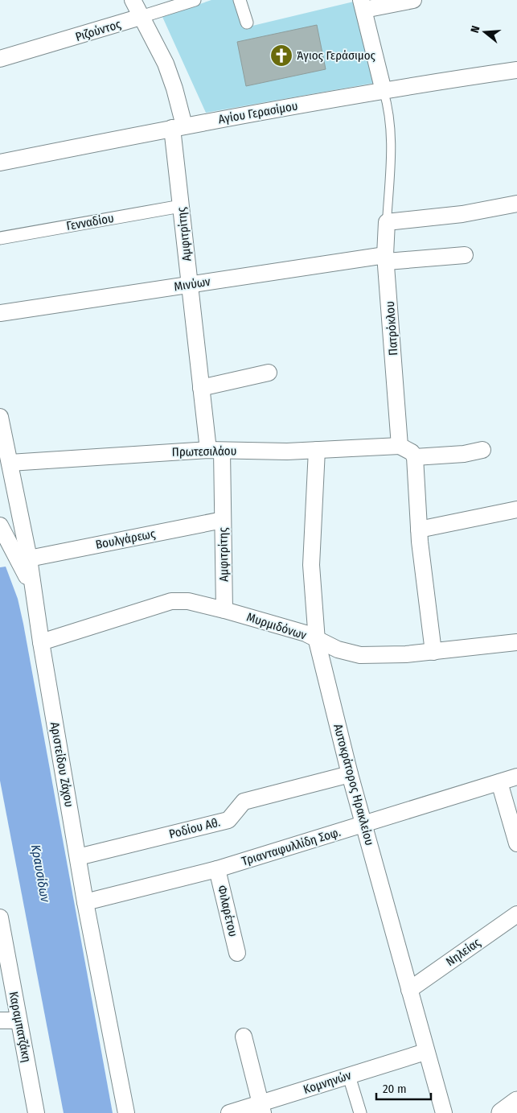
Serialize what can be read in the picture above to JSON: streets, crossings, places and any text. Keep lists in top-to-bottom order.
{
  "streets": {
    "street": [
      "Ριζούντος",
      "Αγίου Γερασίμου",
      "Γενναδίου",
      "Αμφιτρίτης",
      "Μινύων",
      "Πατρόκλου",
      "Πρωτεσιλάου",
      "Βουλγάρεως",
      "Μυρμιδόνων",
      "Αριστείδου Ζάχου",
      "Αυτοκράτορος Ηρακλείου",
      "Ροδίου Αθ.",
      "Τριανταφυλλίδη Σοφ.",
      "Φιλαρέτου",
      "Νηλείας",
      "Καραμπατζάκη",
      "Κομνηνών"
    ]
  },
  "crossings": [
    ["Ριζούντος", "Αμφιτρίτης"],
    ["Αγίου Γερασίμου", "Αμφιτρίτης"],
    ["Αγίου Γερασίμου", "Πατρόκλου"],
    ["Γενναδίου", "Αμφιτρίτης"],
    ["Αμφιτρίτης", "Μινύων"],
    ["Αμφιτρίτης", "Πρωτεσιλάου"],
    ["Αμφιτρίτης", "Βουλγάρεως"],
    ["Αμφιτρίτης", "Μυρμιδόνων"],
    ["Μινύων", "Πατρόκλου"],
    ["Πατρόκλου", "Πρωτεσιλάου"],
    ["Πρωτεσιλάου", "Αριστείδου Ζάχου"],
    ["Πρωτεσιλάου", "Αυτοκράτορος Ηρακλείου"],
    ["Βουλγάρεως", "Αριστείδου Ζάχου"],
    ["Μυρμιδόνων", "Αριστείδου Ζάχου"],
    ["Μυρμιδόνων", "Αυτοκράτορος Ηρακλείου"],
    ["Αριστείδου Ζάχου", "Ροδίου Αθ."],
    ["Αριστείδου Ζάχου", "Τριανταφυλλίδη Σοφ."],
    ["Αυτοκράτορος Ηρακλείου", "Ροδίου Αθ."],
    ["Αυτοκράτορος Ηρακλείου", "Τριανταφυλλίδη Σοφ."],
    ["Αυτοκράτορος Ηρακλείου", "Νηλείας"],
    ["Αυτοκράτορος Ηρακλείου", "Κομνηνών"],
    ["Τριανταφυλλίδη Σοφ.", "Φιλαρέτου"]
  ],
  "water": ["Κραυσίδων"],
  "places": {
    "church": ["Άγιος Γεράσιμος"]
  },
  "scale_bar": "20 m",
  "north": "left"
}
